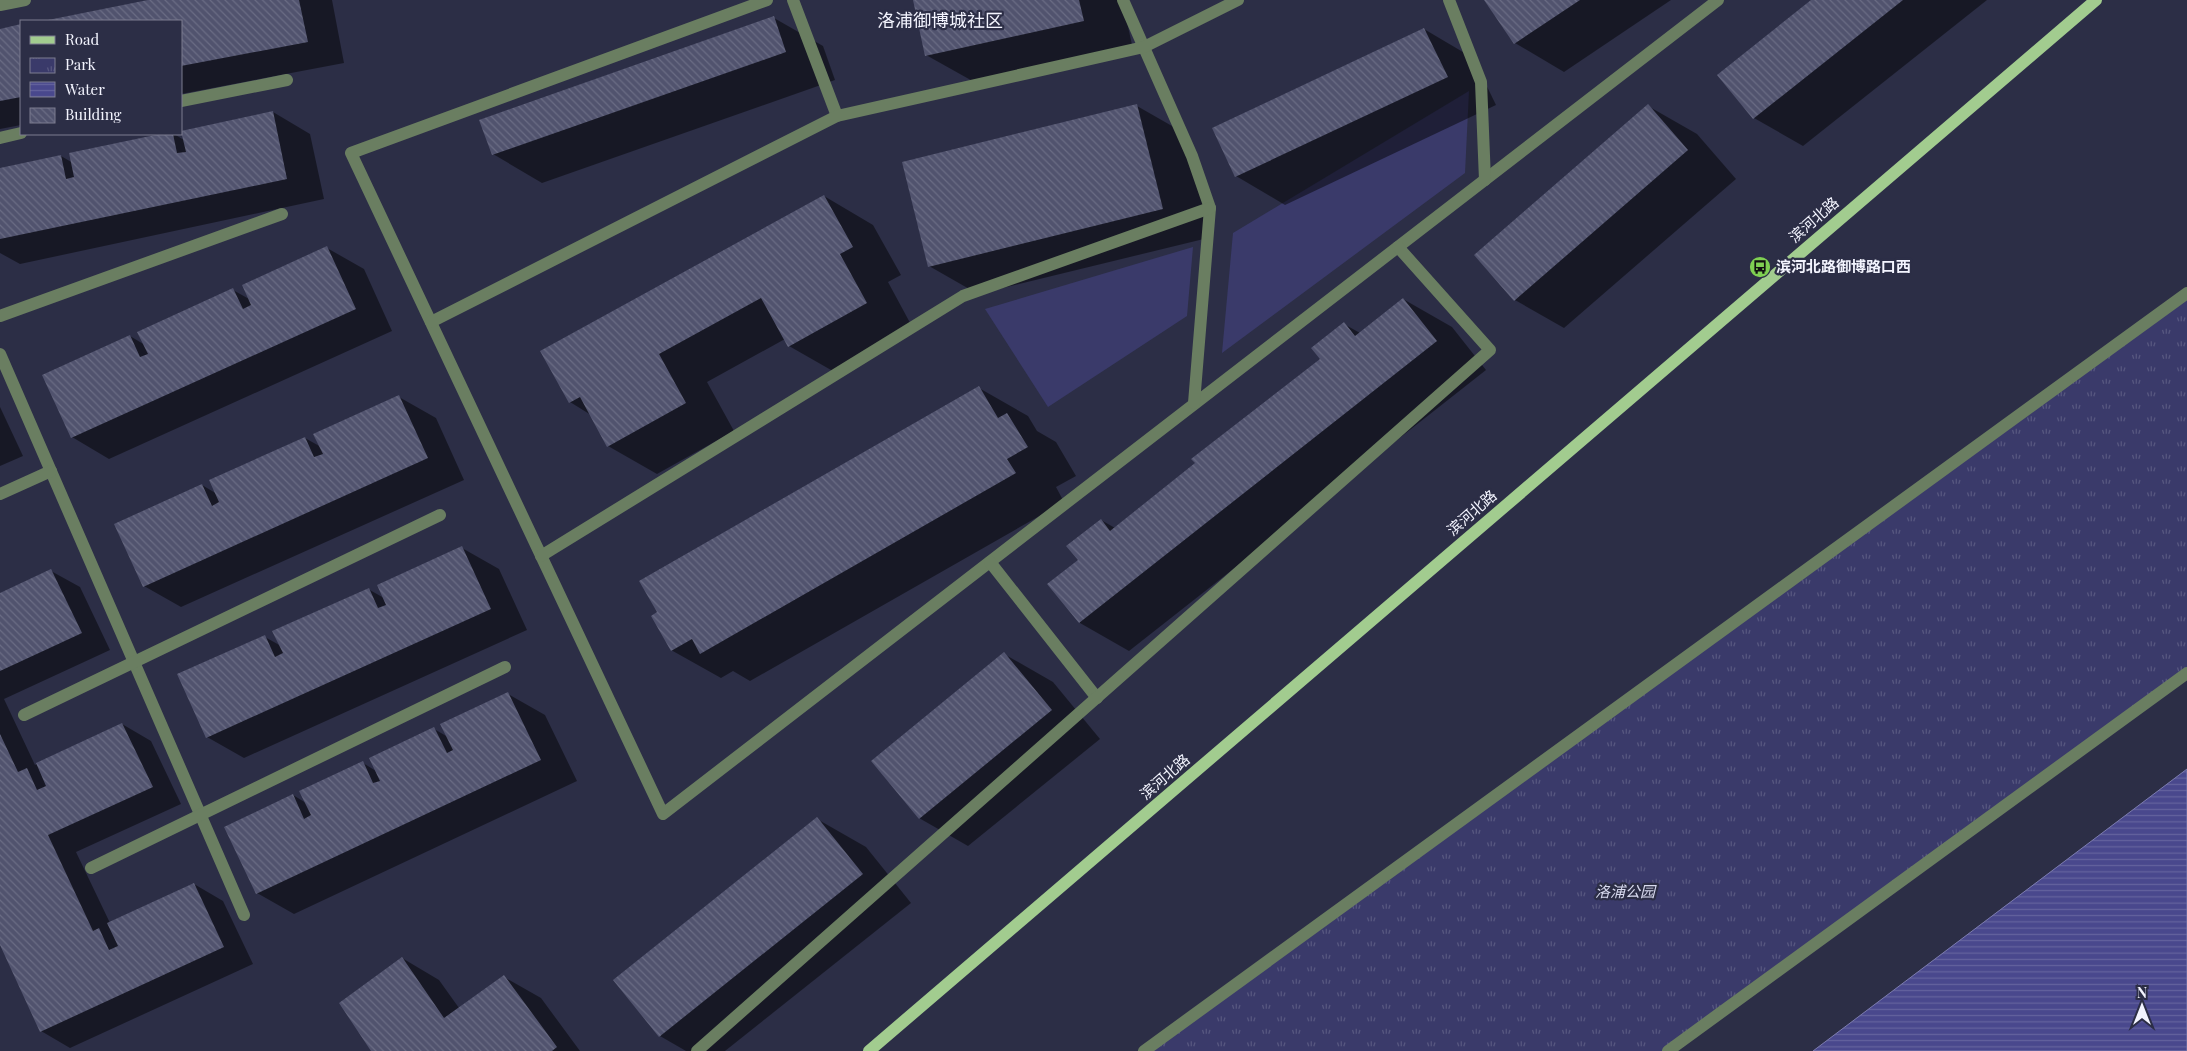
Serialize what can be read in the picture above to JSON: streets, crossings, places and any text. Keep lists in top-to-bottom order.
{
  "streets": {
    "main road": ["滨河北路"]
  },
  "districts": ["洛浦御博城社区"],
  "parks": ["洛浦公园"],
  "places": {
    "bus stop": ["滨河北路御博路口西"]
  },
  "legend": [
    "Road",
    "Park",
    "Water",
    "Building"
  ],
  "north": "top"
}
